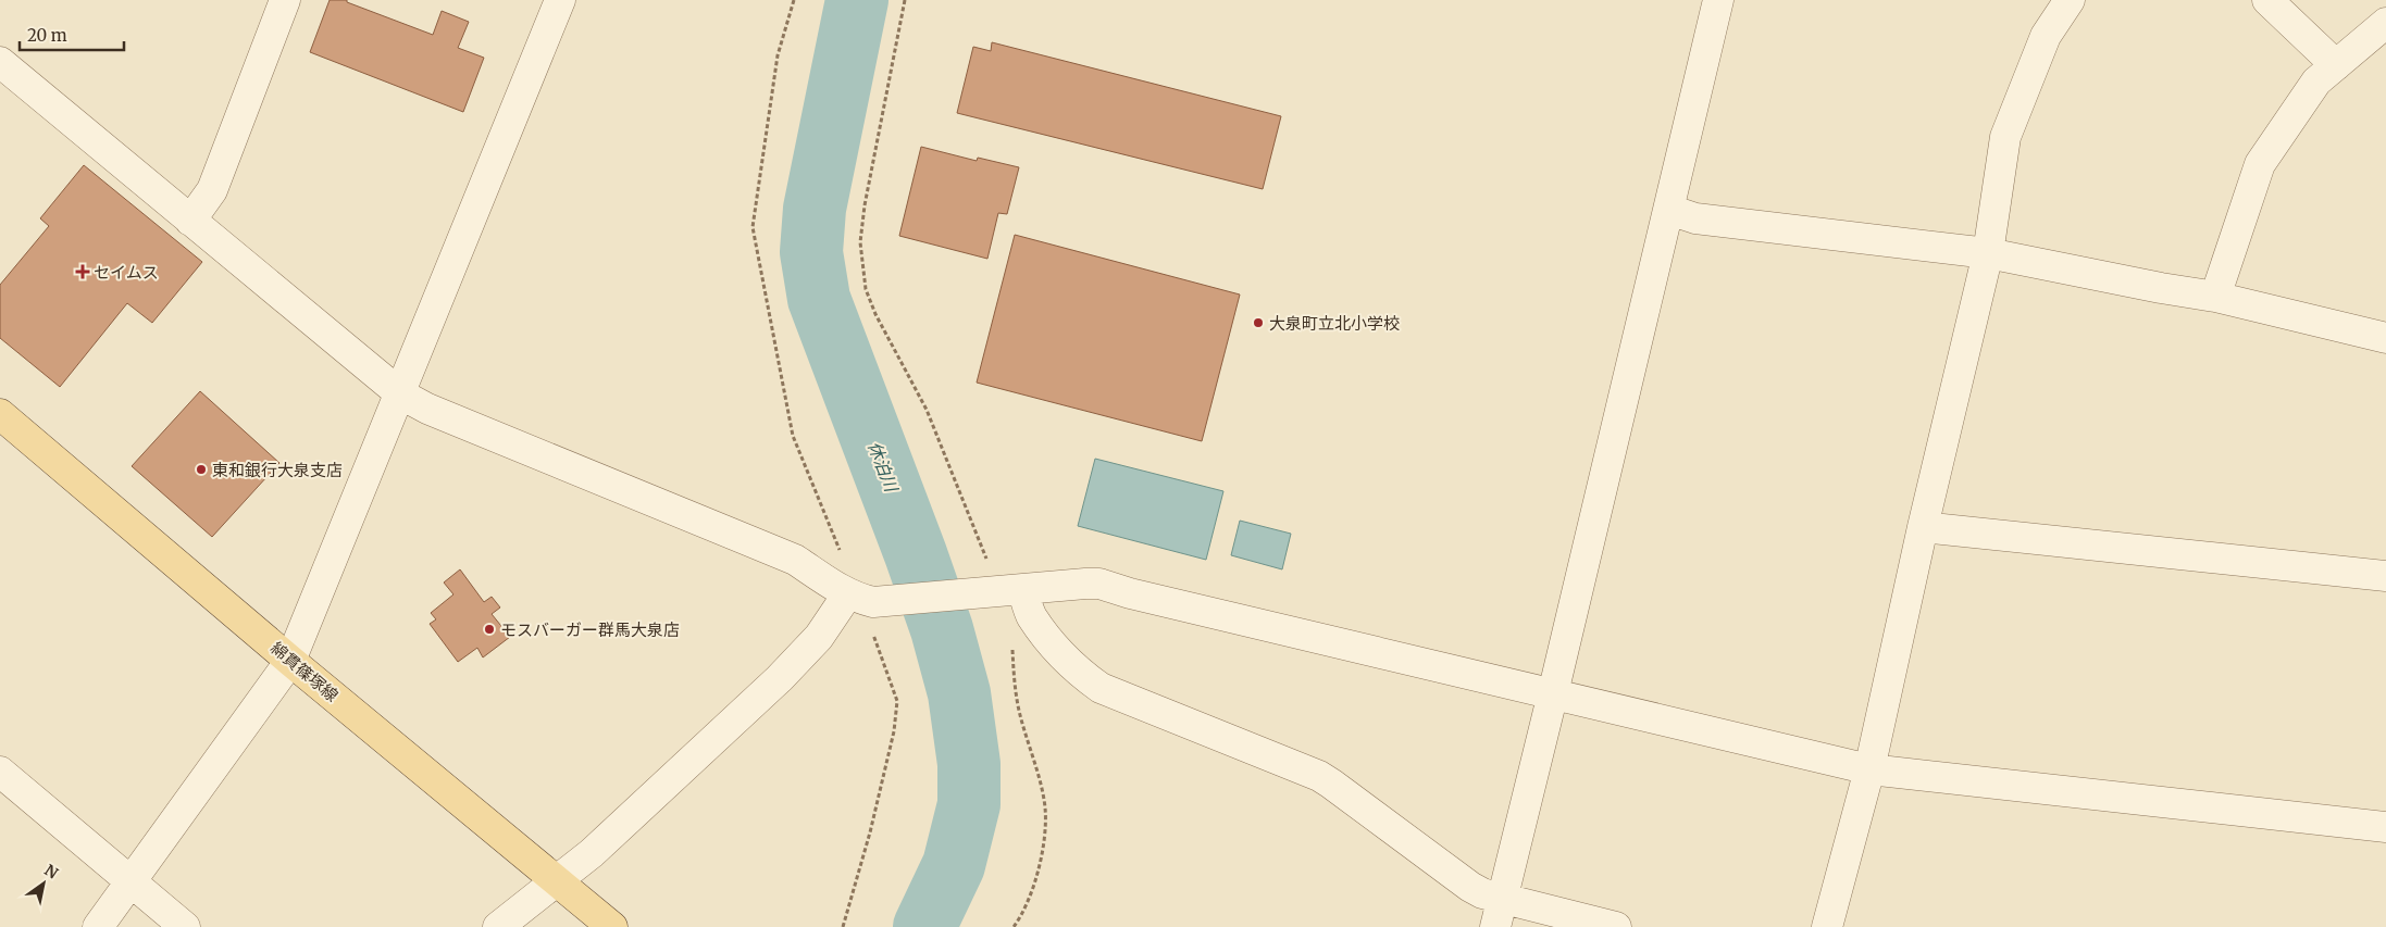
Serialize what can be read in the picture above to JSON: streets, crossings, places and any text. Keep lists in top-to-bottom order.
{
  "streets": {
    "main road": ["綿貫篠塚線"]
  },
  "water": ["休泊川"],
  "places": {
    "health": ["セイムス"],
    "other": ["大泉町立北小学校", "東和銀行大泉支店", "モスバーガー群馬大泉店"]
  },
  "scale_bar": "20 m",
  "north": "top right"
}
